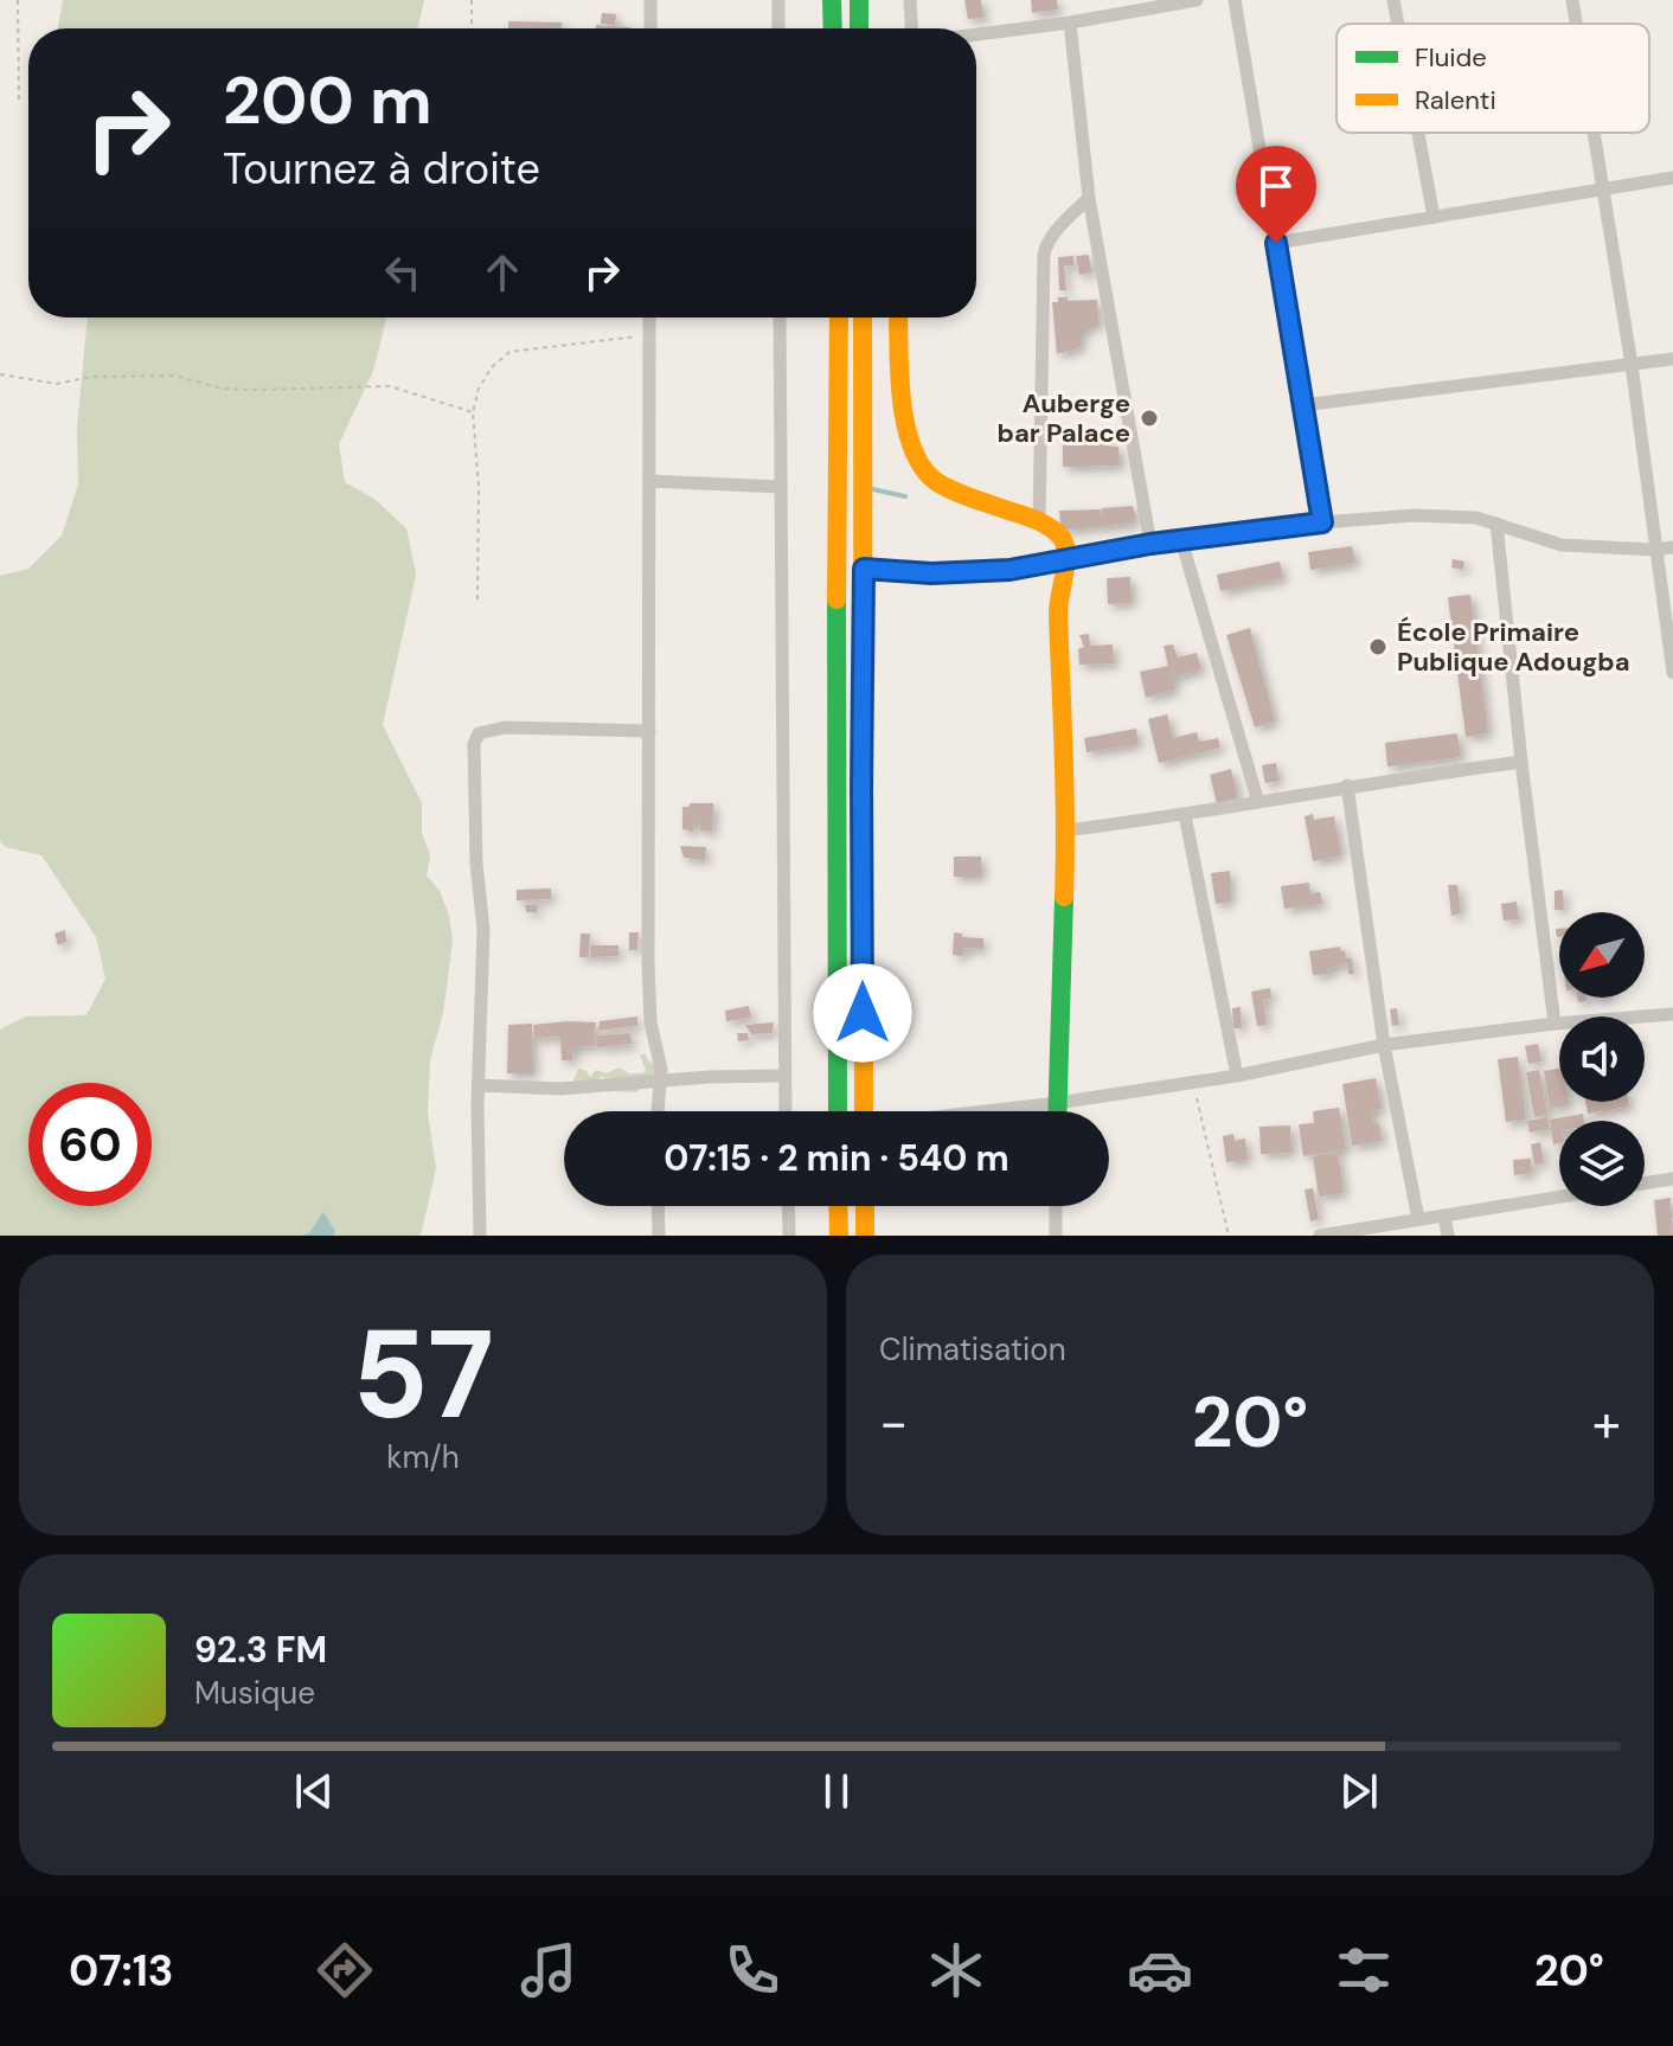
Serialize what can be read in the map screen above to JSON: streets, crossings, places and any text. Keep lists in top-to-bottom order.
{
  "places": ["Auberge bar Palace", "École Primaire Publique Adougba"],
  "legend": ["Fluide", "Ralenti"],
  "north": "bottom left",
  "page": {
    "turn": ["200 m", "Tournez à droite"],
    "limit": "60",
    "trip": "07:15 · 2 min · 540 m",
    "tile": [
      ["57", "km/h"],
      "Climatisation"
    ],
    "heat": ["−", "20°", "+"],
    "song": ["92.3 FM", "Musique"],
    "tabs": ["07:13", "20°"]
  }
}
